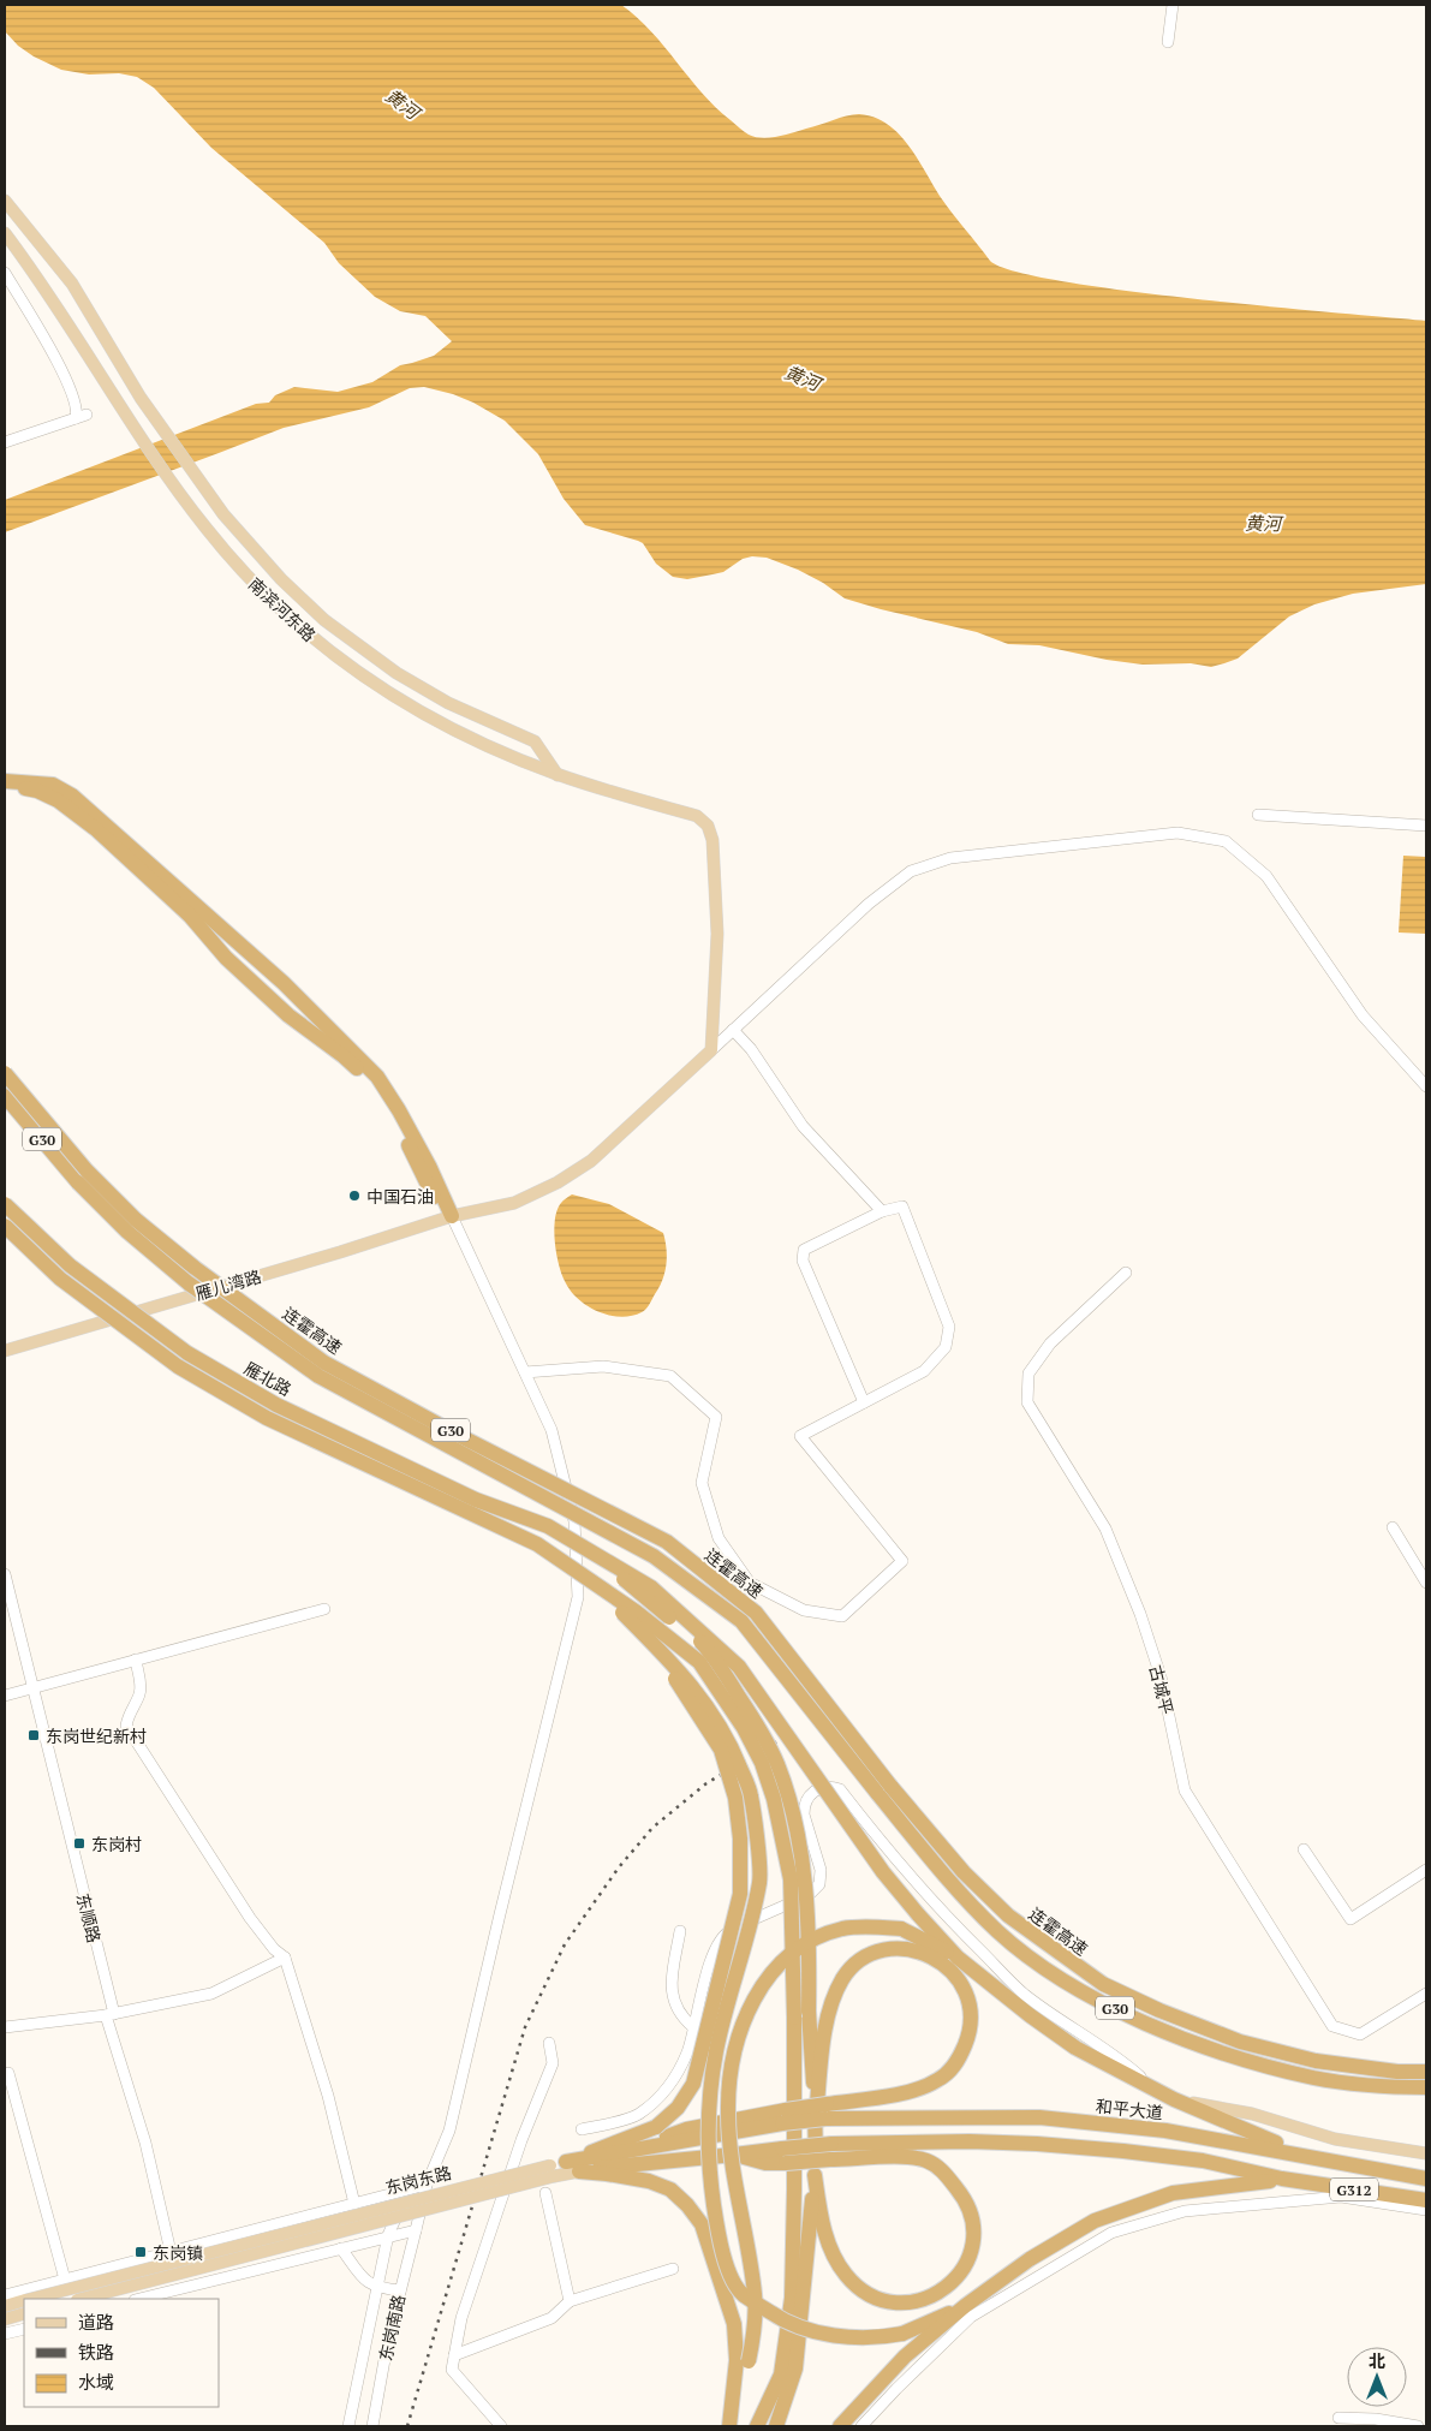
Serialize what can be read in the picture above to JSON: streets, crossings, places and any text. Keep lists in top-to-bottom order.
{
  "streets": {
    "highway": [
      "G30",
      "连霍高速",
      "雁北路",
      "和平大道",
      "东岗东路",
      "G312"
    ],
    "main road": ["南滨河东路", "雁儿湾路"],
    "street": ["古城平", "东顺路", "东岗南路"]
  },
  "crossings": [
    ["南滨河东路", "雁儿湾路"],
    ["雁儿湾路", "东岗南路"],
    ["和平大道", "东岗东路"]
  ],
  "water": ["黄河"],
  "places": {
    "other": ["中国石油"],
    "transit": ["东岗世纪新村", "东岗村", "东岗镇"]
  },
  "legend": ["道路", "铁路", "水域"],
  "north": "top"
}
